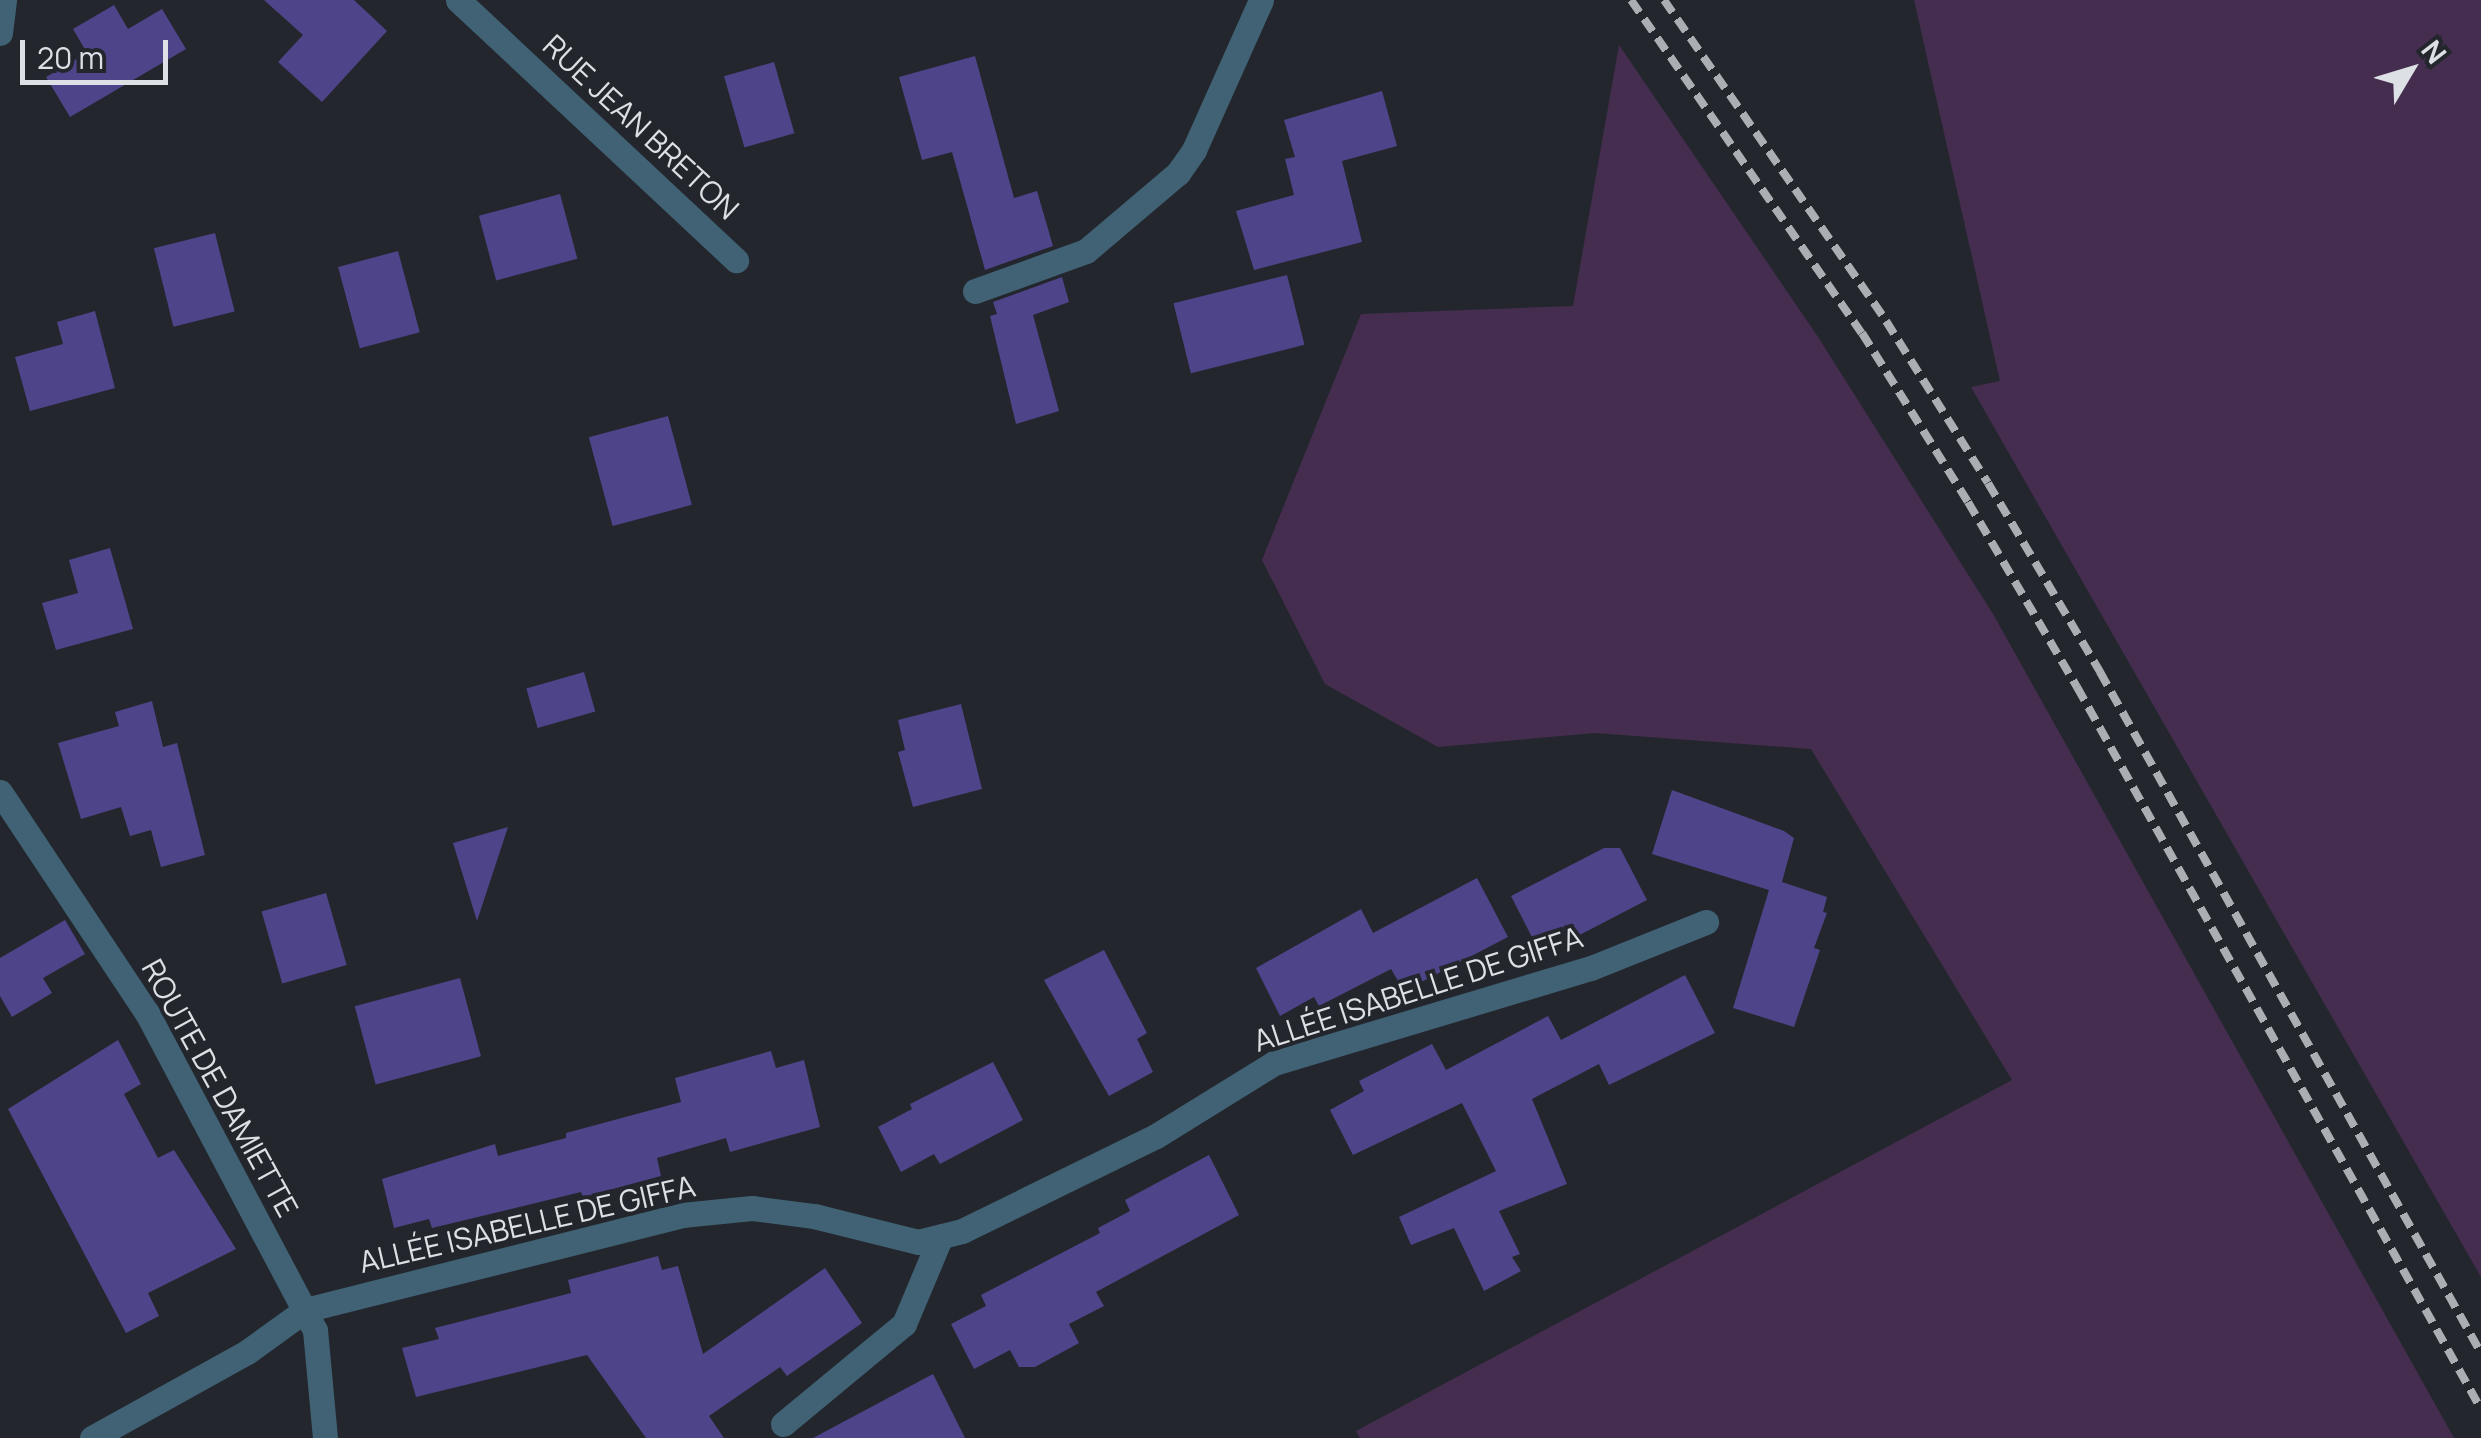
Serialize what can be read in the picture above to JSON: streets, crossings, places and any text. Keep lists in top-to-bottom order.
{
  "streets": {
    "street": ["RUE JEAN BRETON", "ALLÉE ISABELLE DE GIFFA", "ROUTE DE DAMIETTE"]
  },
  "crossings": [
    ["ALLÉE ISABELLE DE GIFFA", "ROUTE DE DAMIETTE"]
  ],
  "scale_bar": "20 m",
  "north": "top right"
}
